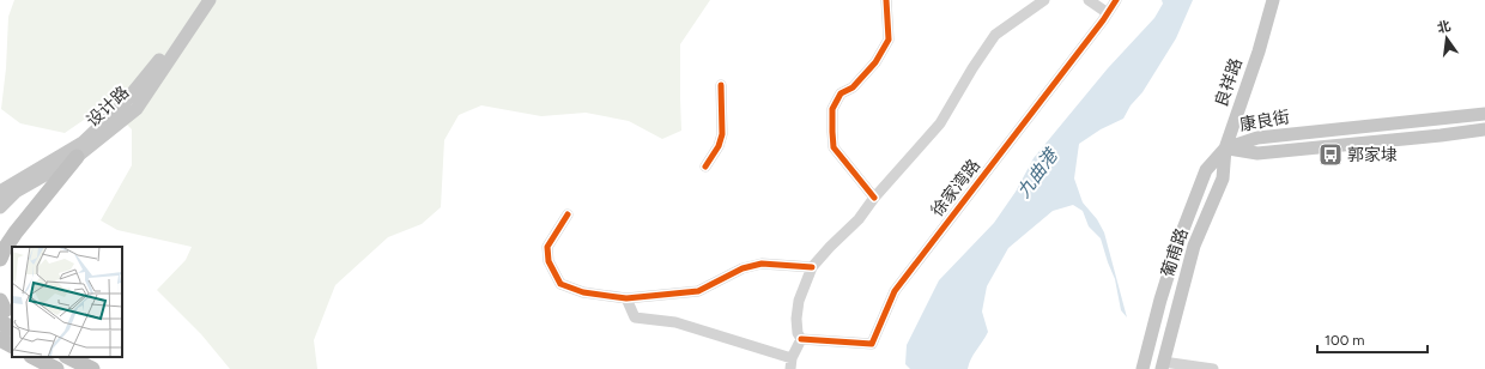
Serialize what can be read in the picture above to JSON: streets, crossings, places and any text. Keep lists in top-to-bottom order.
{
  "streets": {
    "main road": [
      "良祥路",
      "设计路",
      "康良街",
      "葡甫路"
    ],
    "street": ["徐家湾路"]
  },
  "crossings": [
    ["良祥路", "康良街"],
    ["良祥路", "葡甫路"],
    ["康良街", "葡甫路"]
  ],
  "water": ["九曲港"],
  "places": {
    "bus stop": ["郭家埭"]
  },
  "scale_bar": "100 m",
  "north": "top"
}
